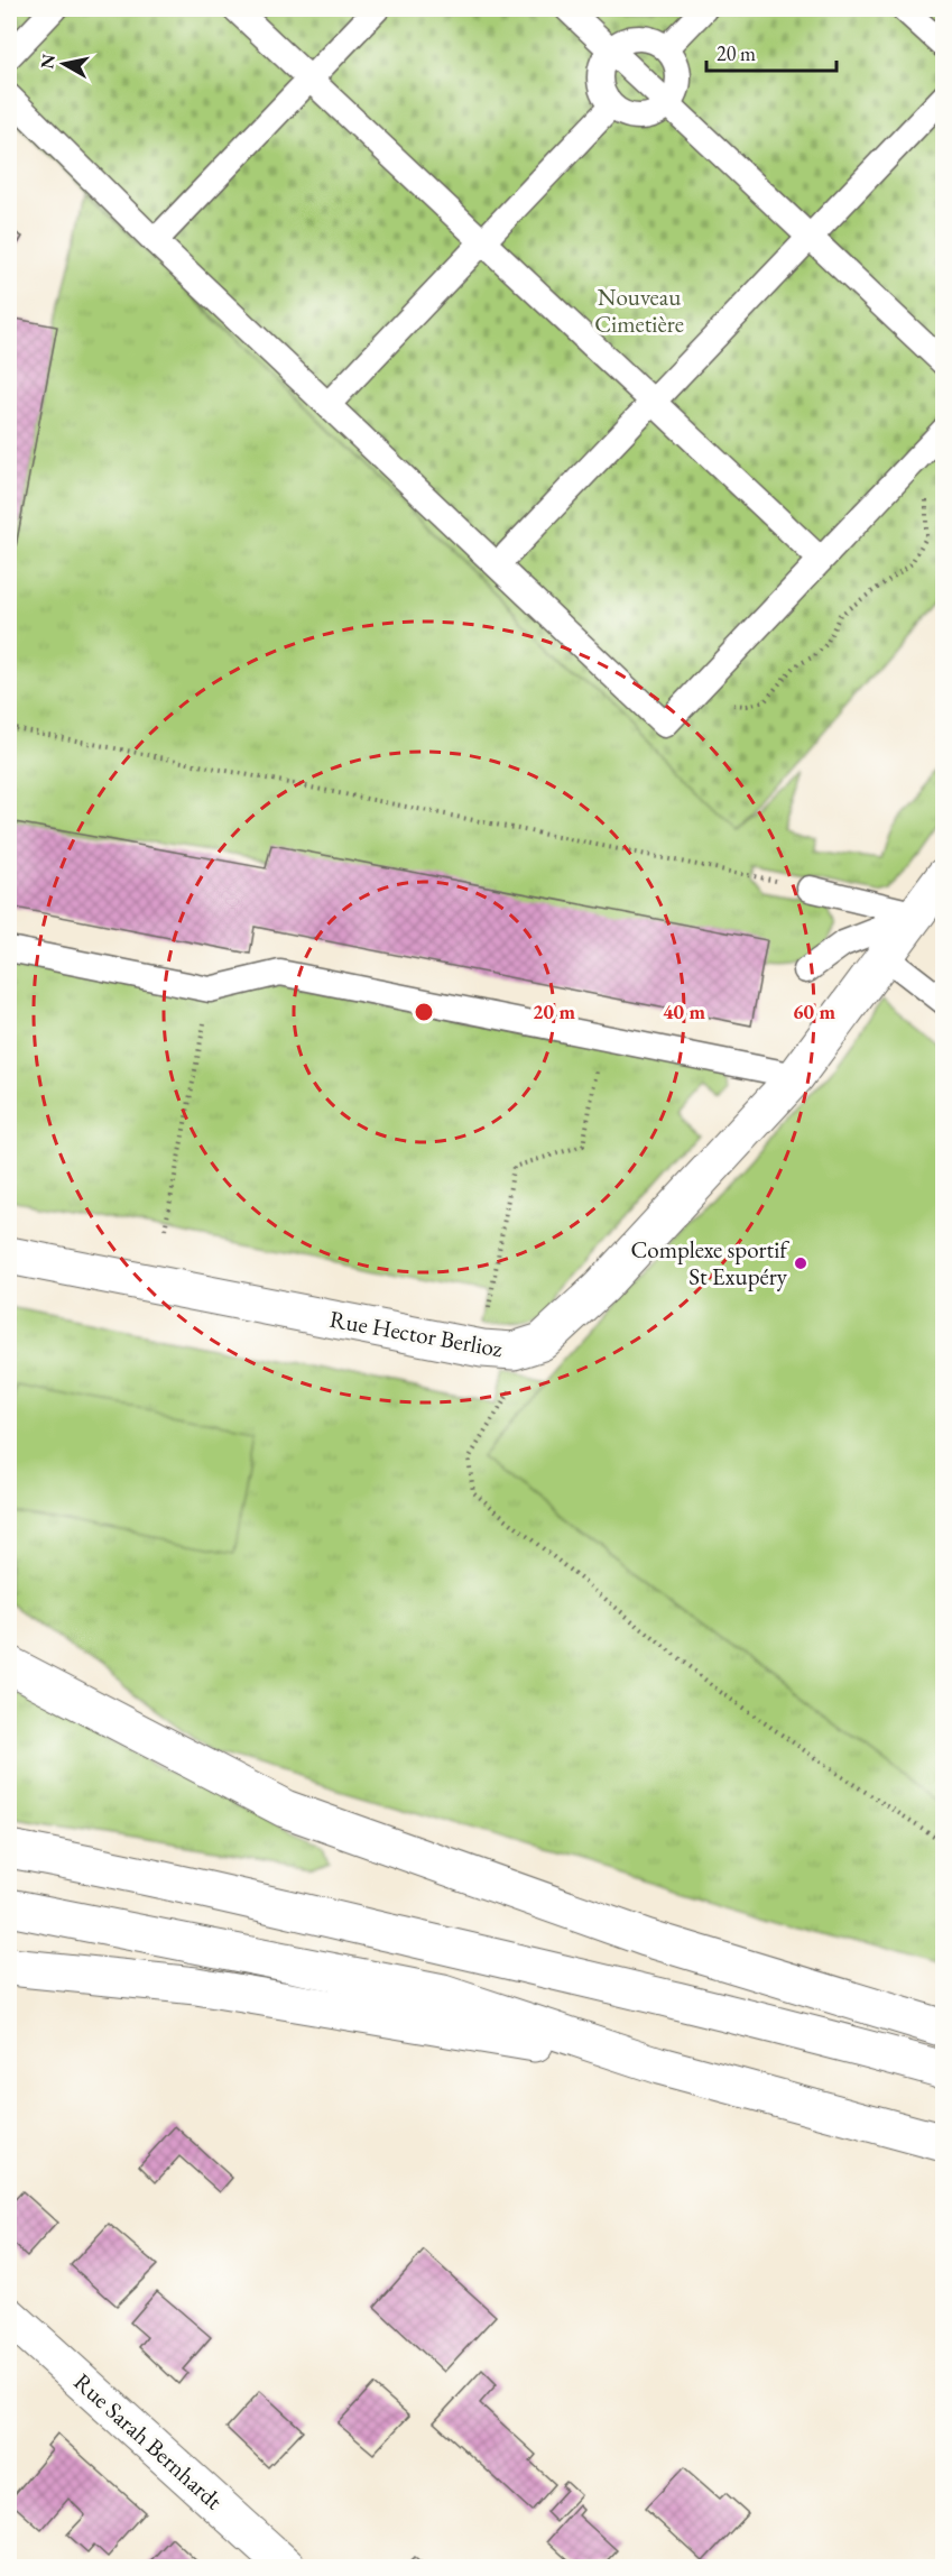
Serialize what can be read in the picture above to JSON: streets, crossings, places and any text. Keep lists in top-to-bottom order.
{
  "streets": {
    "main road": ["Rue Hector Berlioz", "Rue Sarah Bernhardt"]
  },
  "parks": ["Nouveau Cimetière"],
  "places": ["Complexe sportif St Exupéry"],
  "scale_bar": "20 m",
  "north": "left",
  "rings": ["20 m", "40 m", "60 m"]
}
